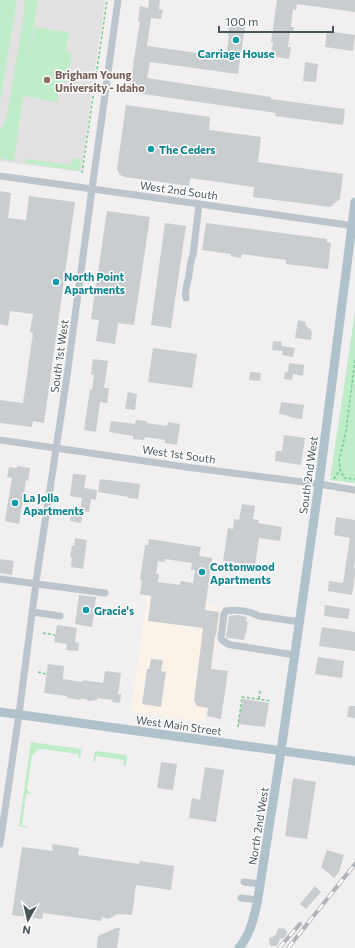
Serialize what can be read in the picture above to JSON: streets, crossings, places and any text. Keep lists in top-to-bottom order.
{
  "streets": {
    "main road": ["South 2nd West", "West Main Street", "North 2nd West"],
    "street": ["West 2nd South", "South 1st West", "West 1st South"]
  },
  "crossings": [
    ["West 2nd South", "South 1st West"],
    ["West 2nd South", "South 2nd West"],
    ["South 1st West", "West 1st South"],
    ["South 1st West", "West Main Street"],
    ["West 1st South", "South 2nd West"],
    ["South 2nd West", "West Main Street"],
    ["South 2nd West", "North 2nd West"],
    ["West Main Street", "North 2nd West"]
  ],
  "places": [
    "Carriage House",
    "Brigham Young University - Idaho",
    "The Ceders",
    "North Point Apartments",
    "La Jolla Apartments",
    "Cottonwood Apartments",
    "Gracie's"
  ],
  "scale_bar": "100 m",
  "north": "bottom"
}
